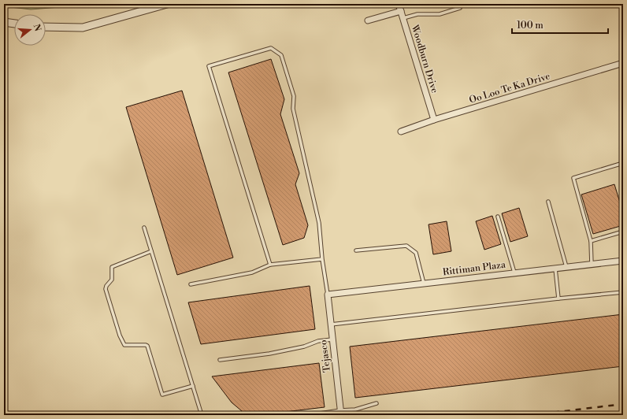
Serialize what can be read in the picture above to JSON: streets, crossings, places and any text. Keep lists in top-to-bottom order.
{
  "streets": {
    "street": [
      "Woodburn Drive",
      "Oo Loo Te Ka Drive",
      "Rittiman Plaza",
      "Tejasco"
    ]
  },
  "crossings": [
    ["Woodburn Drive", "Oo Loo Te Ka Drive"],
    ["Rittiman Plaza", "Tejasco"]
  ],
  "scale_bar": "100 m",
  "north": "right"
}
